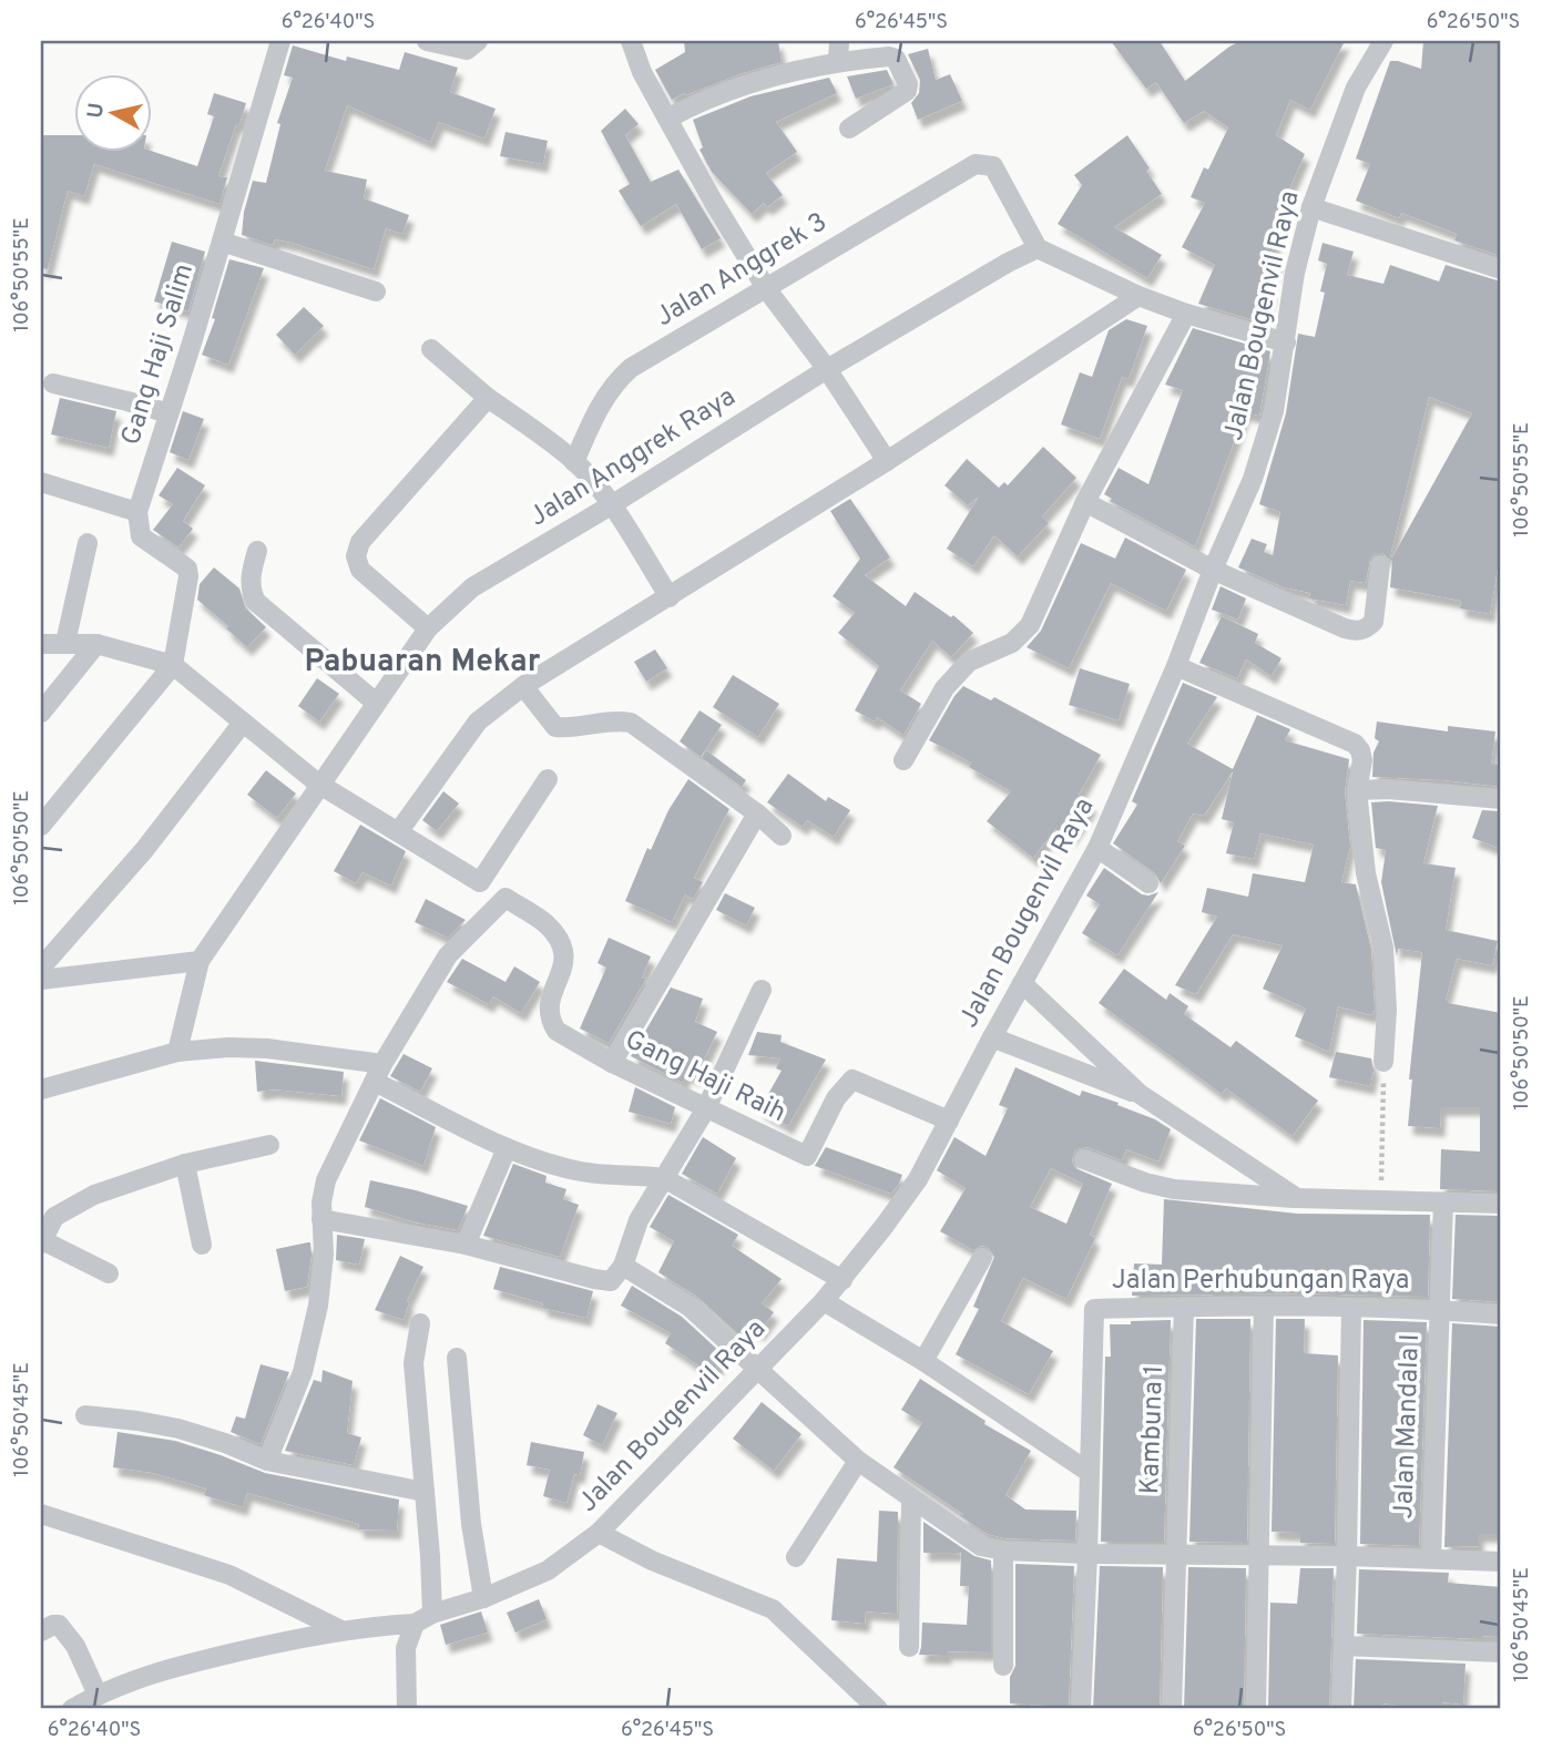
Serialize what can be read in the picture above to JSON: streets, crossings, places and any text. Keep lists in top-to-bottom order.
{
  "streets": {
    "street": [
      "Jalan Anggrek 3",
      "Jalan Bougenvil Raya",
      "Gang Haji Salim",
      "Jalan Anggrek Raya",
      "Gang Haji Raih",
      "Jalan Perhubungan Raya",
      "Jalan Mandala I",
      "Kambuna 1"
    ]
  },
  "crossings": [
    ["Jalan Anggrek 3", "Jalan Anggrek Raya"],
    ["Jalan Bougenvil Raya", "Gang Haji Raih"],
    ["Jalan Perhubungan Raya", "Jalan Mandala I"],
    ["Jalan Perhubungan Raya", "Kambuna 1"]
  ],
  "districts": ["Pabuaran Mekar"],
  "north": "left",
  "coordinates": [
    "6°26'40\"S",
    "6°26'45\"S",
    "6°26'50\"S",
    "106°50'55\"E",
    "106°50'50\"E",
    "106°50'45\"E"
  ]
}
